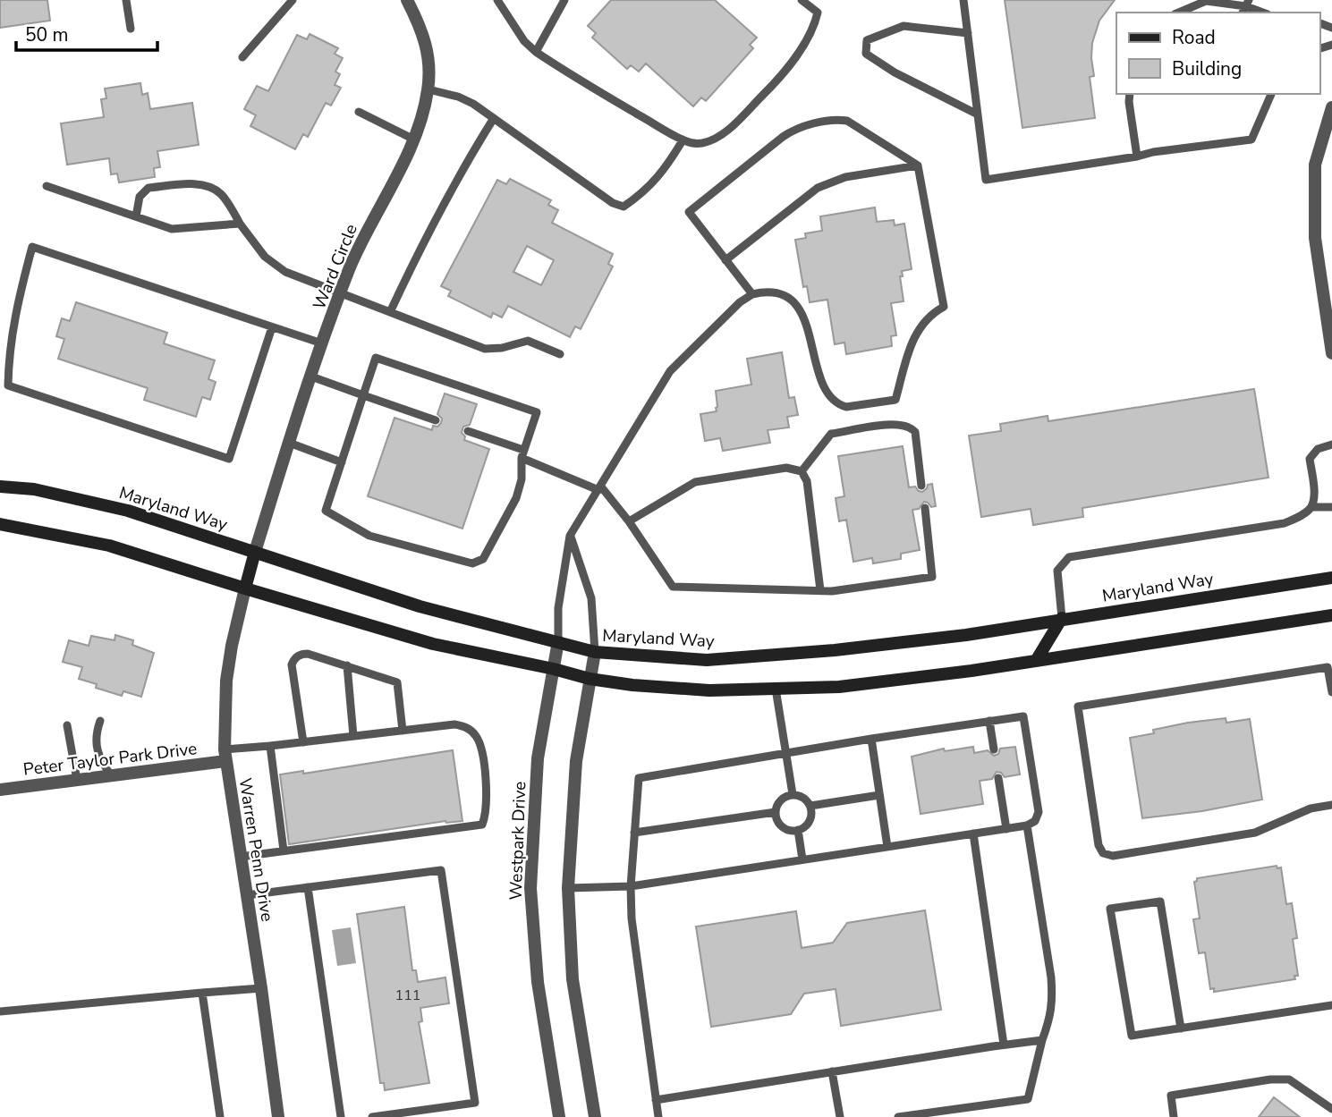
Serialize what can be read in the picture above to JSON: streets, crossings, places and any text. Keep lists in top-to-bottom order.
{
  "streets": {
    "main road": ["Maryland Way"],
    "street": [
      "Ward Circle",
      "Peter Taylor Park Drive",
      "Westpark Drive",
      "Warren Penn Drive"
    ]
  },
  "crossings": [
    ["Ward Circle", "Maryland Way"],
    ["Maryland Way", "Westpark Drive"],
    ["Peter Taylor Park Drive", "Warren Penn Drive"]
  ],
  "house_numbers": ["111"],
  "legend": ["Road", "Building"],
  "scale_bar": "50 m"
}
